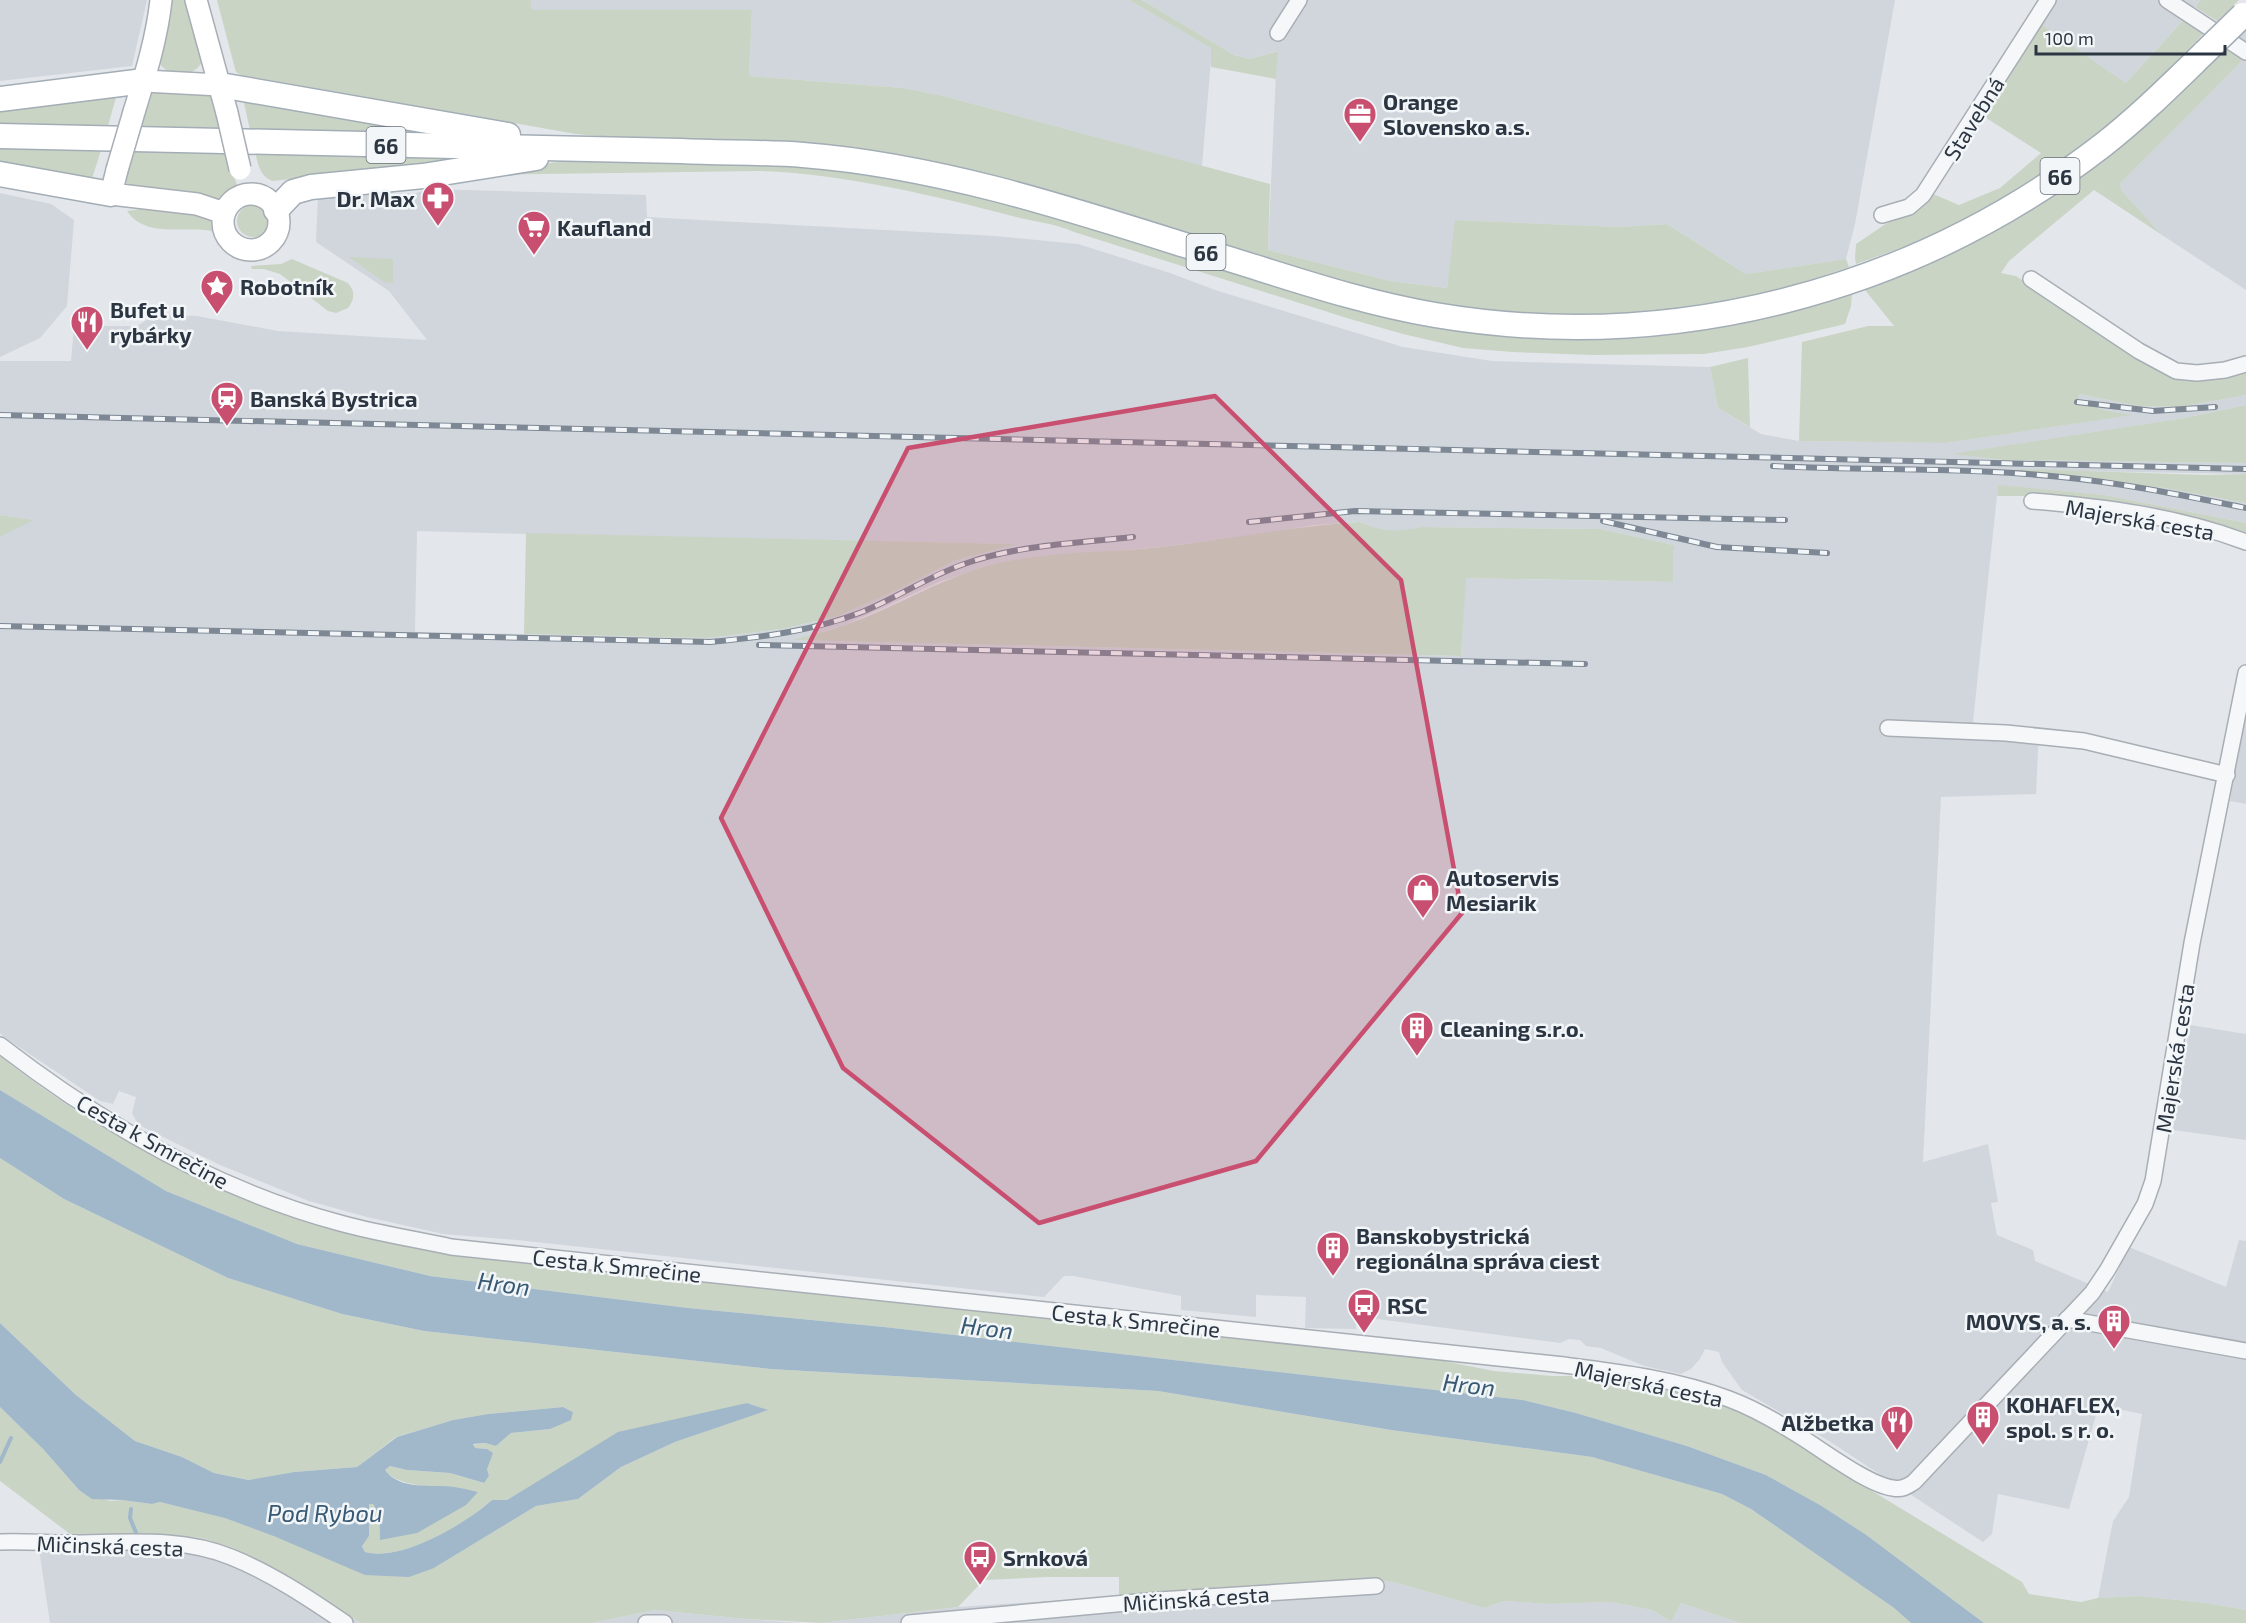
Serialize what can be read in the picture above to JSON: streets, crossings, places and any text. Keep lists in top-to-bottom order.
{
  "streets": {
    "main road": ["66"],
    "street": [
      "Stavebná",
      "Majerská cesta",
      "Cesta k Smrečine",
      "Mičinská cesta"
    ]
  },
  "crossings": [
    ["Majerská cesta", "Cesta k Smrečine"]
  ],
  "water": ["Hron", "Pod Rybou"],
  "places": {
    "office": ["Orange Slovensko a.s."],
    "pharmacy": ["Dr. Max"],
    "supermarket": ["Kaufland"],
    "place": ["Robotník"],
    "restaurant": ["Bufet u rybárky", "Alžbetka"],
    "station": ["Banská Bystrica"],
    "shop": ["Autoservis Mesiarik"],
    "building": [
      "Cleaning s.r.o.",
      "Banskobystrická regionálna správa ciest",
      "MOVYS, a. s.",
      "KOHAFLEX, spol. s r. o."
    ],
    "bus stop": ["RSC", "Srnková"]
  },
  "scale_bar": "100 m"
}
